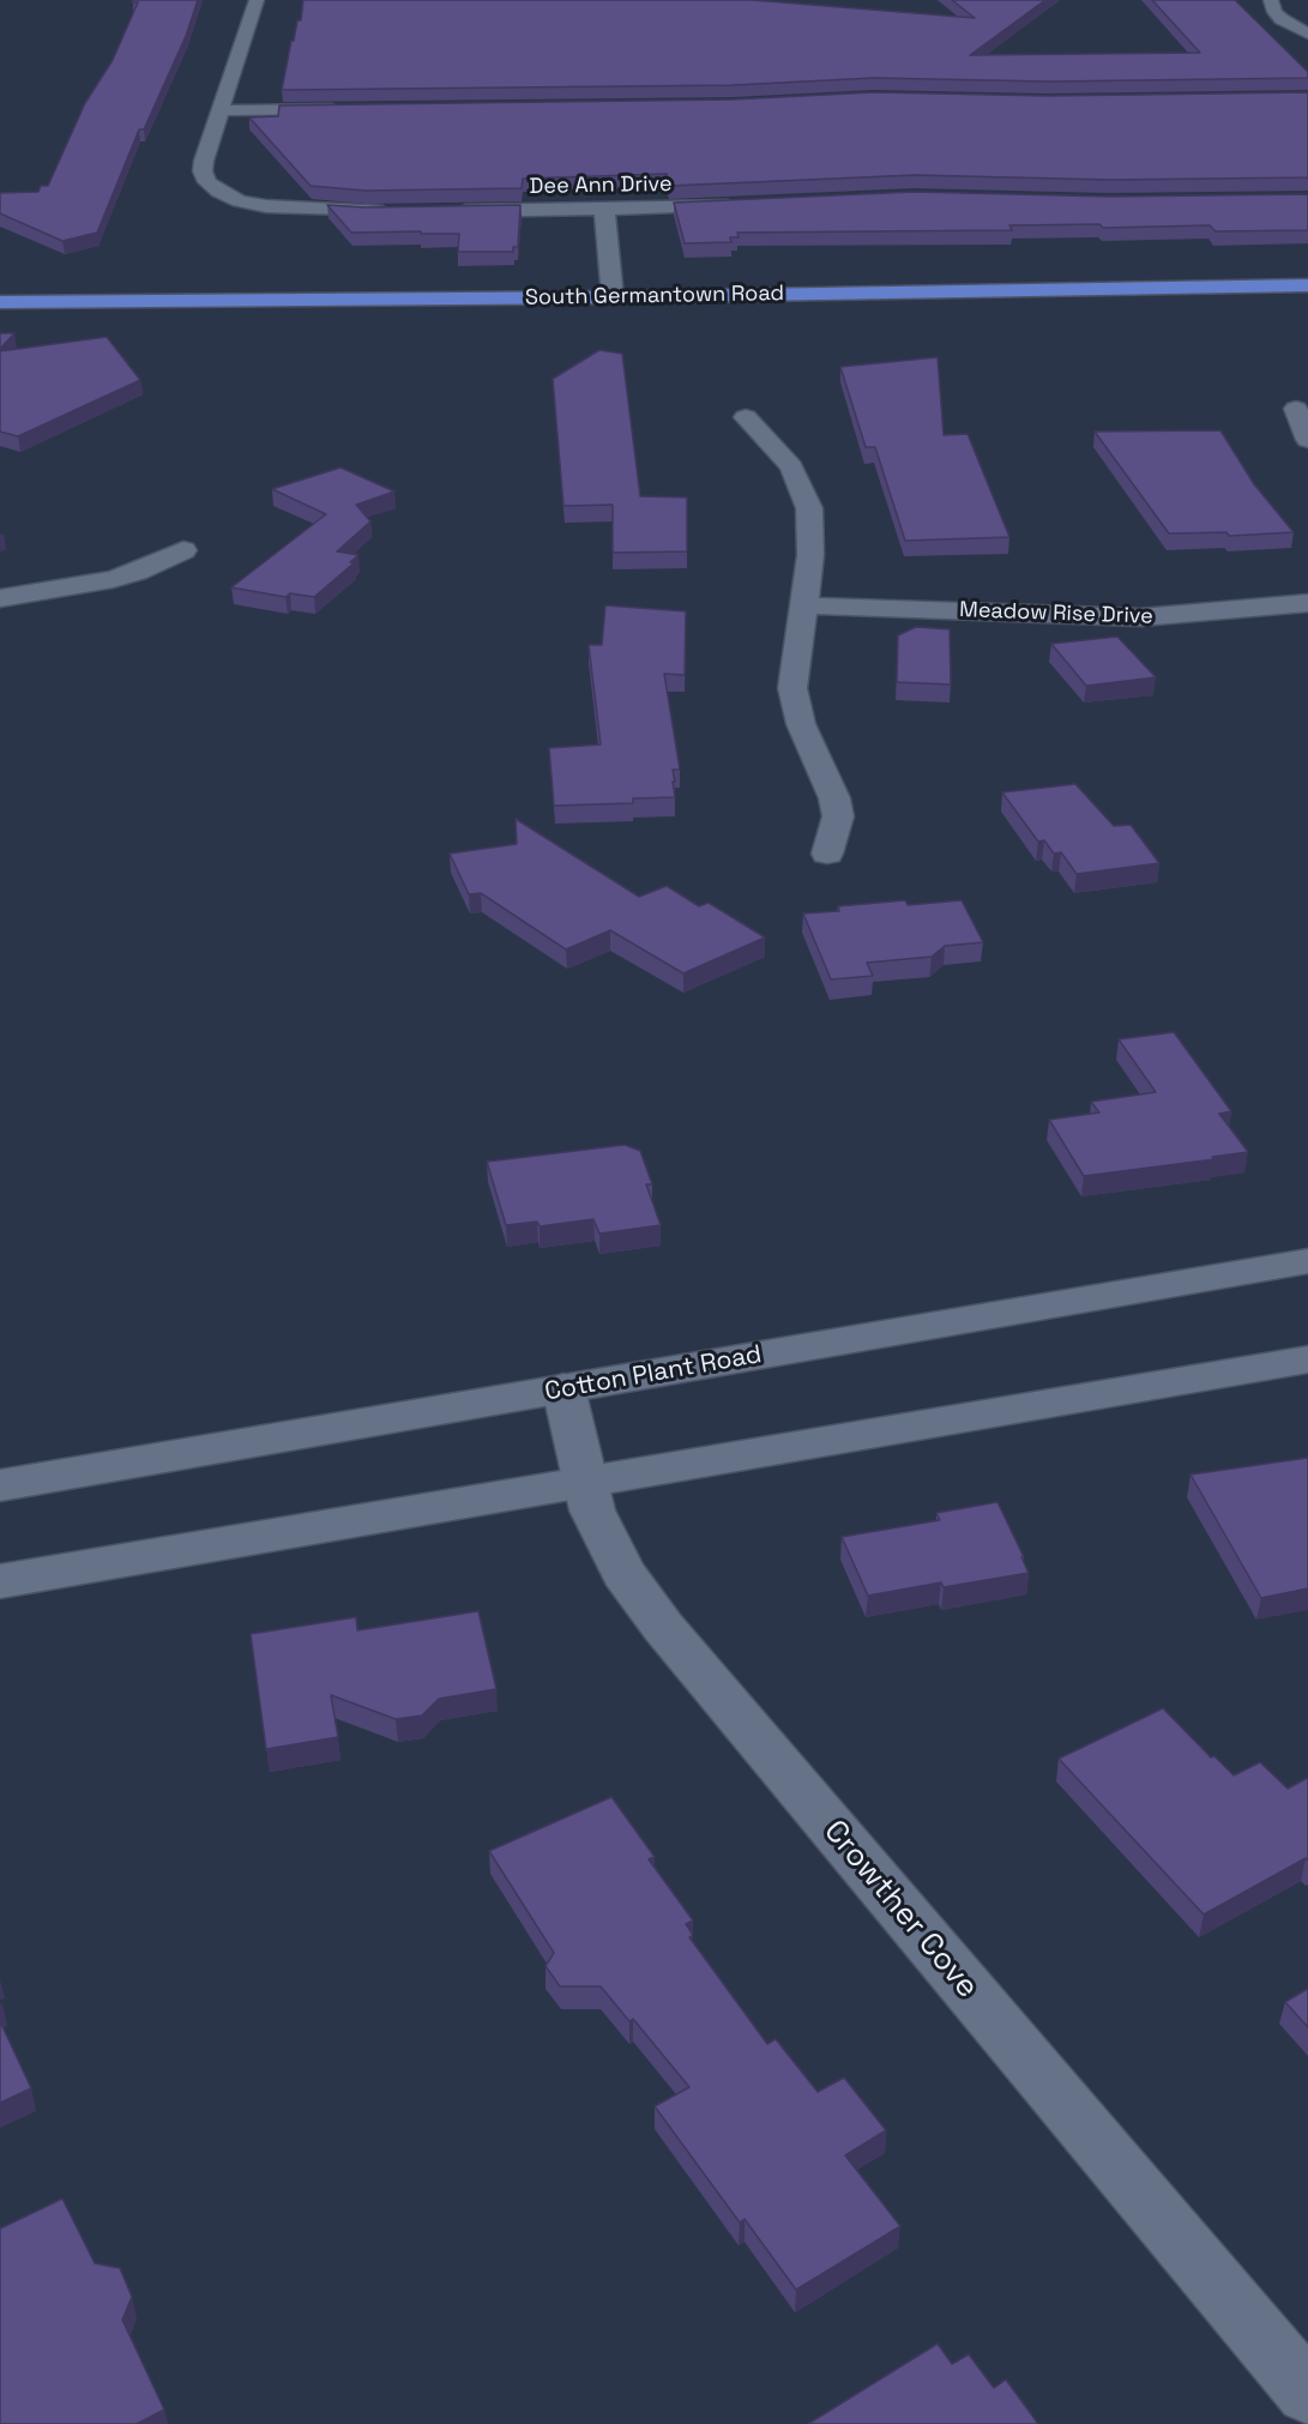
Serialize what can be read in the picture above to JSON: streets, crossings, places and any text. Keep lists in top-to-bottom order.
{
  "streets": {
    "main road": ["South Germantown Road"],
    "street": [
      "Dee Ann Drive",
      "Meadow Rise Drive",
      "Cotton Plant Road",
      "Crowther Cove"
    ]
  },
  "crossings": [
    ["Cotton Plant Road", "Crowther Cove"]
  ]
}
